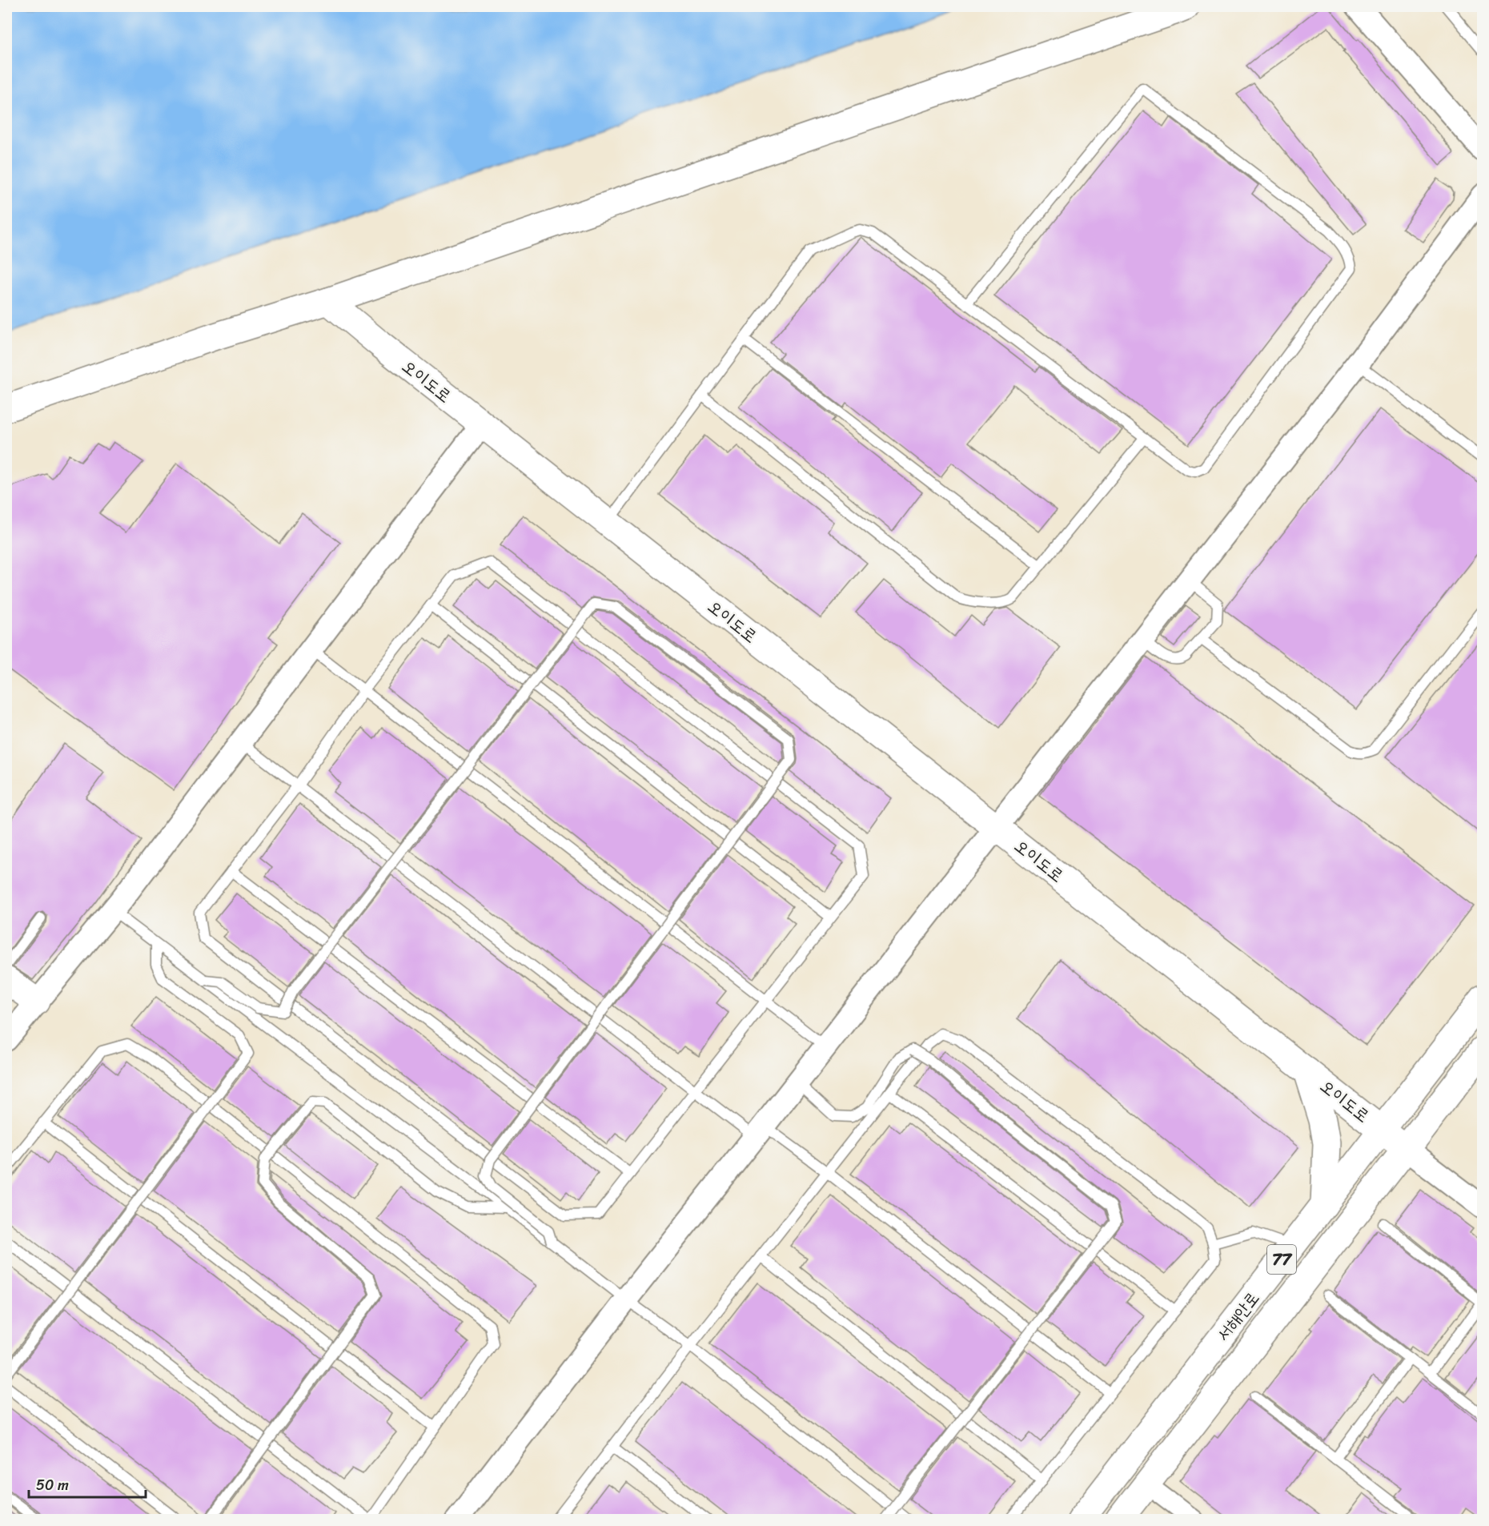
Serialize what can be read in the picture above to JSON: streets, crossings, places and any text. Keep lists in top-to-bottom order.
{
  "streets": {
    "main road": ["오이도로", "77", "서해안로"]
  },
  "crossings": [
    ["오이도로", "서해안로"]
  ],
  "scale_bar": "50 m"
}
